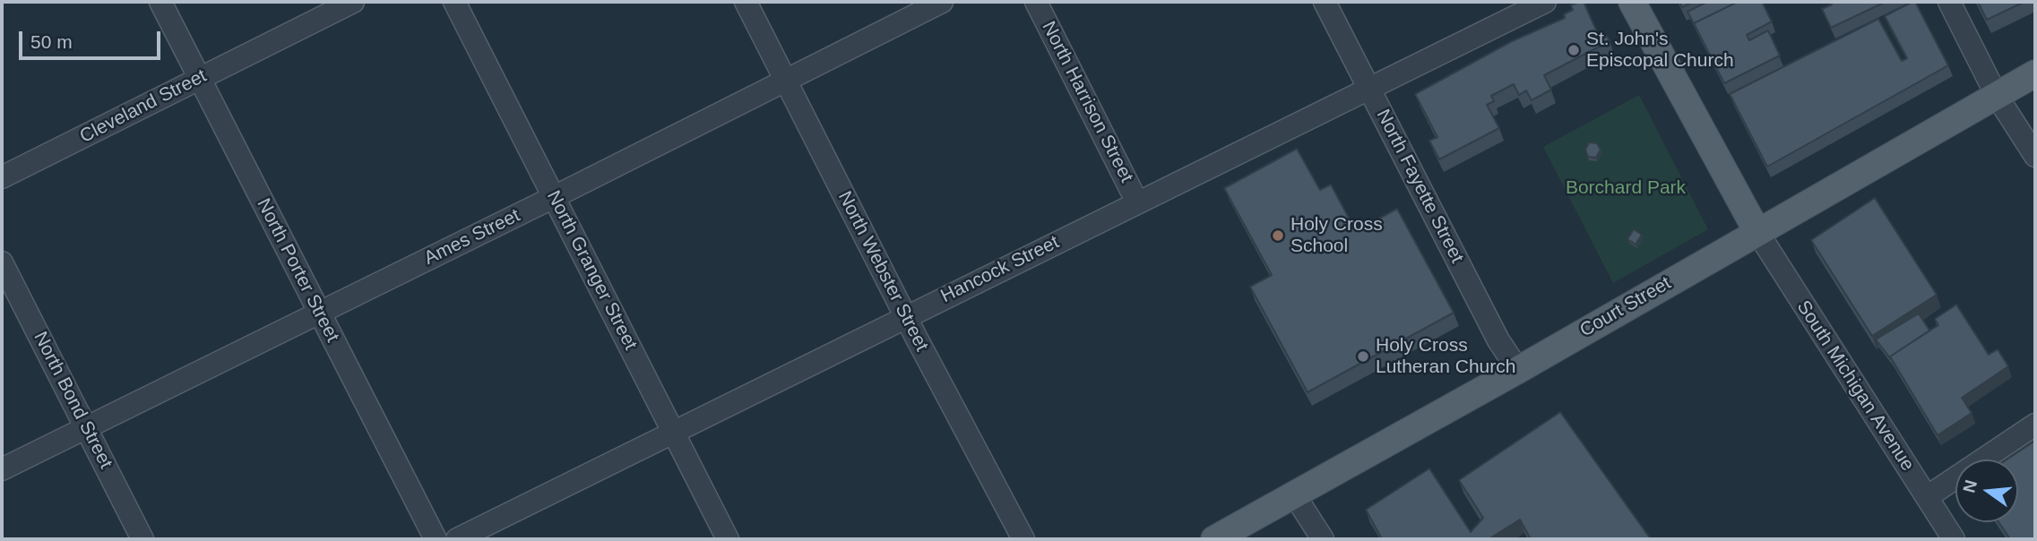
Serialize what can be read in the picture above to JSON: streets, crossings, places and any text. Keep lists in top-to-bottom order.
{
  "streets": {
    "main road": ["Court Street"],
    "street": [
      "North Harrison Street",
      "Cleveland Street",
      "North Fayette Street",
      "Ames Street",
      "Hancock Street",
      "North Porter Street",
      "North Granger Street",
      "North Webster Street",
      "South Michigan Avenue",
      "North Bond Street"
    ]
  },
  "crossings": [
    ["North Harrison Street", "Hancock Street"],
    ["Cleveland Street", "North Porter Street"],
    ["North Fayette Street", "Hancock Street"],
    ["North Fayette Street", "Court Street"],
    ["Ames Street", "North Porter Street"],
    ["Ames Street", "North Granger Street"],
    ["Ames Street", "North Webster Street"],
    ["Ames Street", "North Bond Street"],
    ["Hancock Street", "North Granger Street"],
    ["Hancock Street", "North Webster Street"],
    ["Court Street", "South Michigan Avenue"]
  ],
  "parks": ["Borchard Park"],
  "places": ["St. John's Episcopal Church", "Holy Cross School", "Holy Cross Lutheran Church"],
  "scale_bar": "50 m",
  "north": "left"
}
